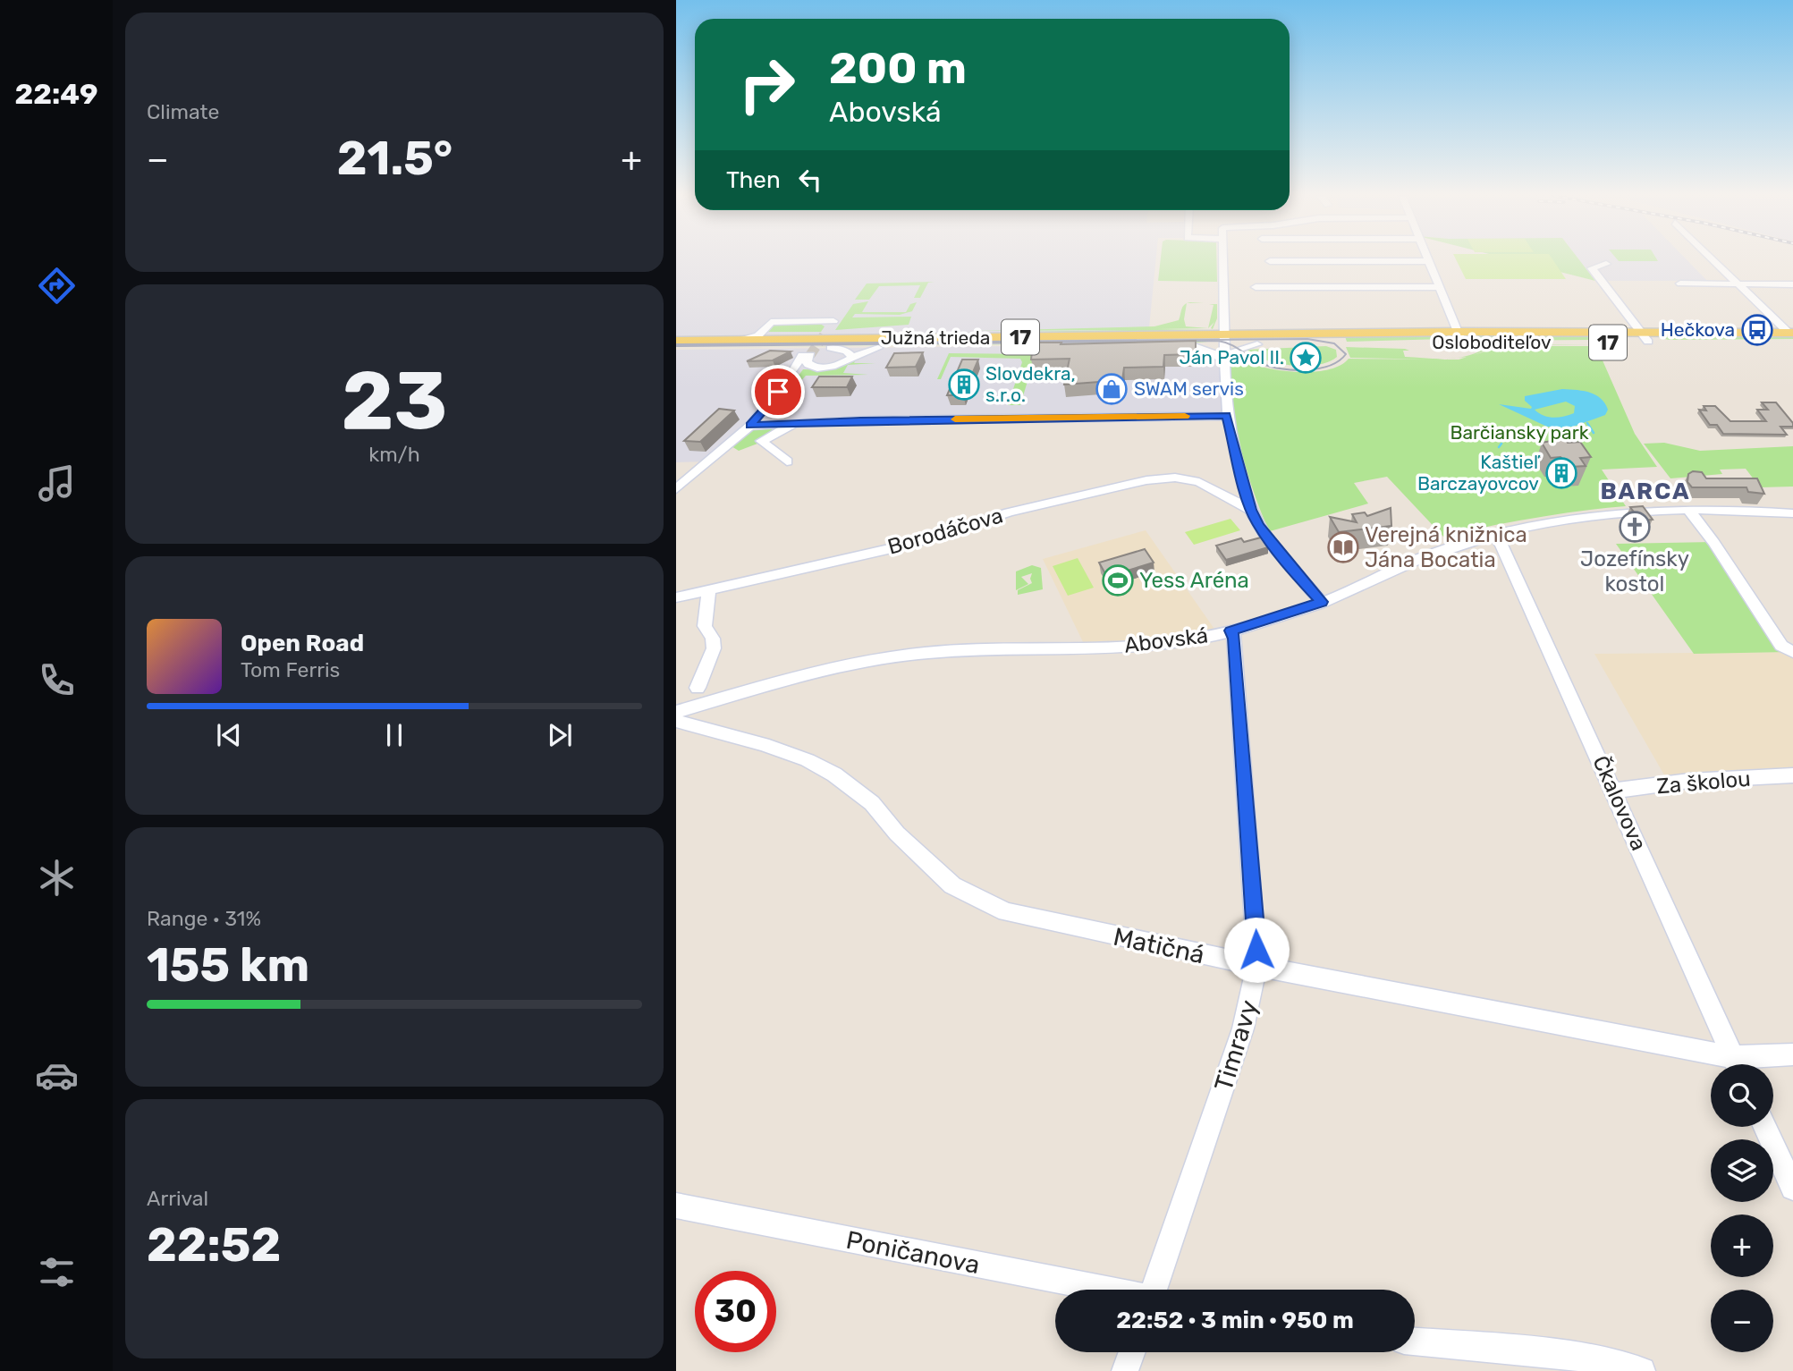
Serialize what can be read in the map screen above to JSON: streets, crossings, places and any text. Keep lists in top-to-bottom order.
{
  "streets": {
    "main road": ["17", "Južná trieda", "Osloboditeľov"],
    "street": [
      "Borodáčova",
      "Abovská",
      "Za školou",
      "Čkalovova",
      "Matičná",
      "Timravy",
      "Poničanova"
    ]
  },
  "crossings": [
    ["Južná trieda", "Osloboditeľov"],
    ["Abovská", "Čkalovova"],
    ["Abovská", "Timravy"],
    ["Za školou", "Čkalovova"],
    ["Matičná", "Timravy"]
  ],
  "districts": ["BARCA"],
  "parks": ["Barčiansky park"],
  "places": {
    "bus stop": ["Hečkova"],
    "place": ["Ján Pavol II."],
    "building": ["Slovdekra, s.r.o.", "Kaštieľ Barczayovcov"],
    "shop": ["SWAM servis"],
    "church": ["Jozefínsky kostol"],
    "library": ["Verejná knižnica Jána Bocatia"],
    "sports": ["Yess Aréna"]
  },
  "page": {
    "tabs": "22:49",
    "tile": [
      "Climate",
      ["23", "km/h"],
      ["Range · 31%", "155 km"],
      ["Arrival", "22:52"]
    ],
    "turn": ["200 m", "Abovská"],
    "heat": ["−", "21.5°", "+"],
    "then": "Then",
    "song": ["Open Road", "Tom Ferris"],
    "map_buttons": ["+", "−"],
    "limit": "30",
    "trip": "22:52 · 3 min · 950 m"
  }
}
